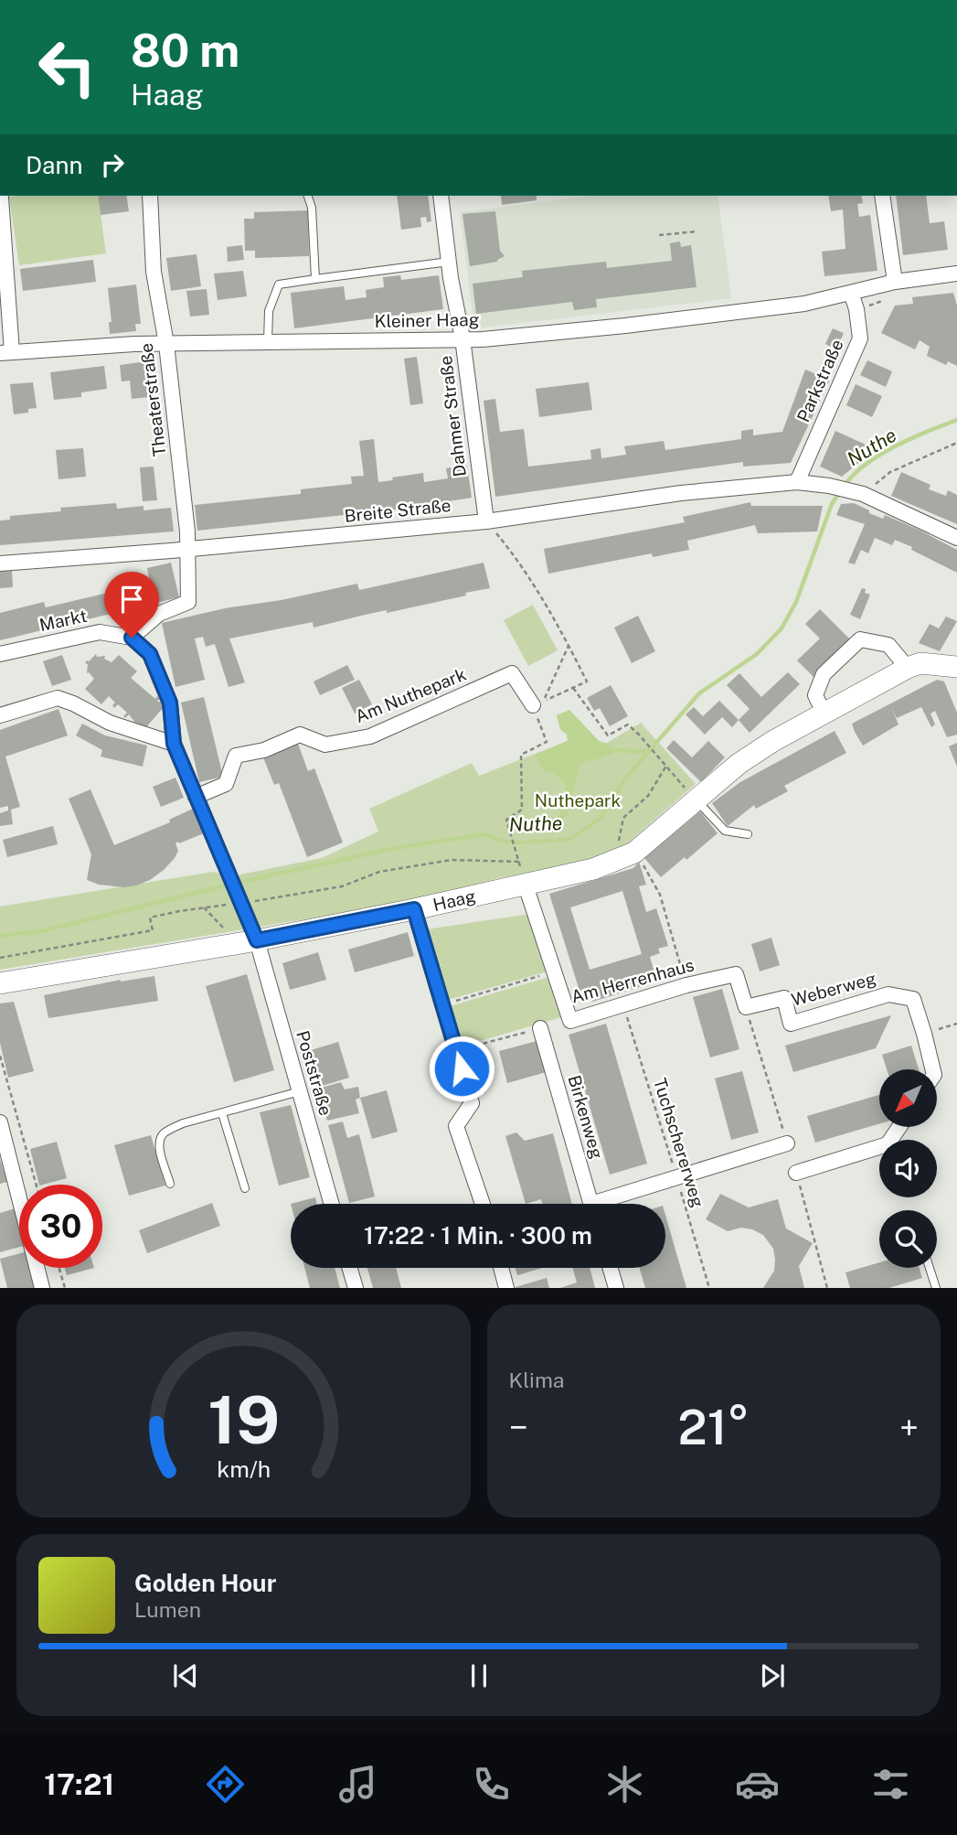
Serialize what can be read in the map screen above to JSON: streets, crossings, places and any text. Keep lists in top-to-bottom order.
{
  "streets": {
    "main road": ["Haag"],
    "street": [
      "Kleiner Haag",
      "Parkstraße",
      "Theaterstraße",
      "Dahmer Straße",
      "Breite Straße",
      "Markt",
      "Am Nuthepark",
      "Am Herrenhaus",
      "Weberweg",
      "Poststraße",
      "Birkenweg"
    ],
    "path": ["Tuchschererweg"]
  },
  "crossings": [
    ["Kleiner Haag", "Parkstraße"],
    ["Kleiner Haag", "Theaterstraße"],
    ["Kleiner Haag", "Dahmer Straße"],
    ["Parkstraße", "Breite Straße"],
    ["Theaterstraße", "Breite Straße"],
    ["Theaterstraße", "Markt"],
    ["Dahmer Straße", "Breite Straße"],
    ["Haag", "Am Herrenhaus"],
    ["Haag", "Poststraße"],
    ["Am Herrenhaus", "Weberweg"],
    ["Am Herrenhaus", "Tuchschererweg"]
  ],
  "water": ["Nuthe"],
  "parks": ["Nuthepark"],
  "north": "bottom left",
  "page": {
    "turn": ["80 m", "Haag"],
    "then": "Dann",
    "limit": "30",
    "trip": "17:22 · 1 Min. · 300 m",
    "tile": "Klima",
    "heat": ["−", "21°", "+"],
    "song": ["Golden Hour", "Lumen"],
    "tabs": "17:21",
    "gauge": ["19", "km/h"]
  }
}
